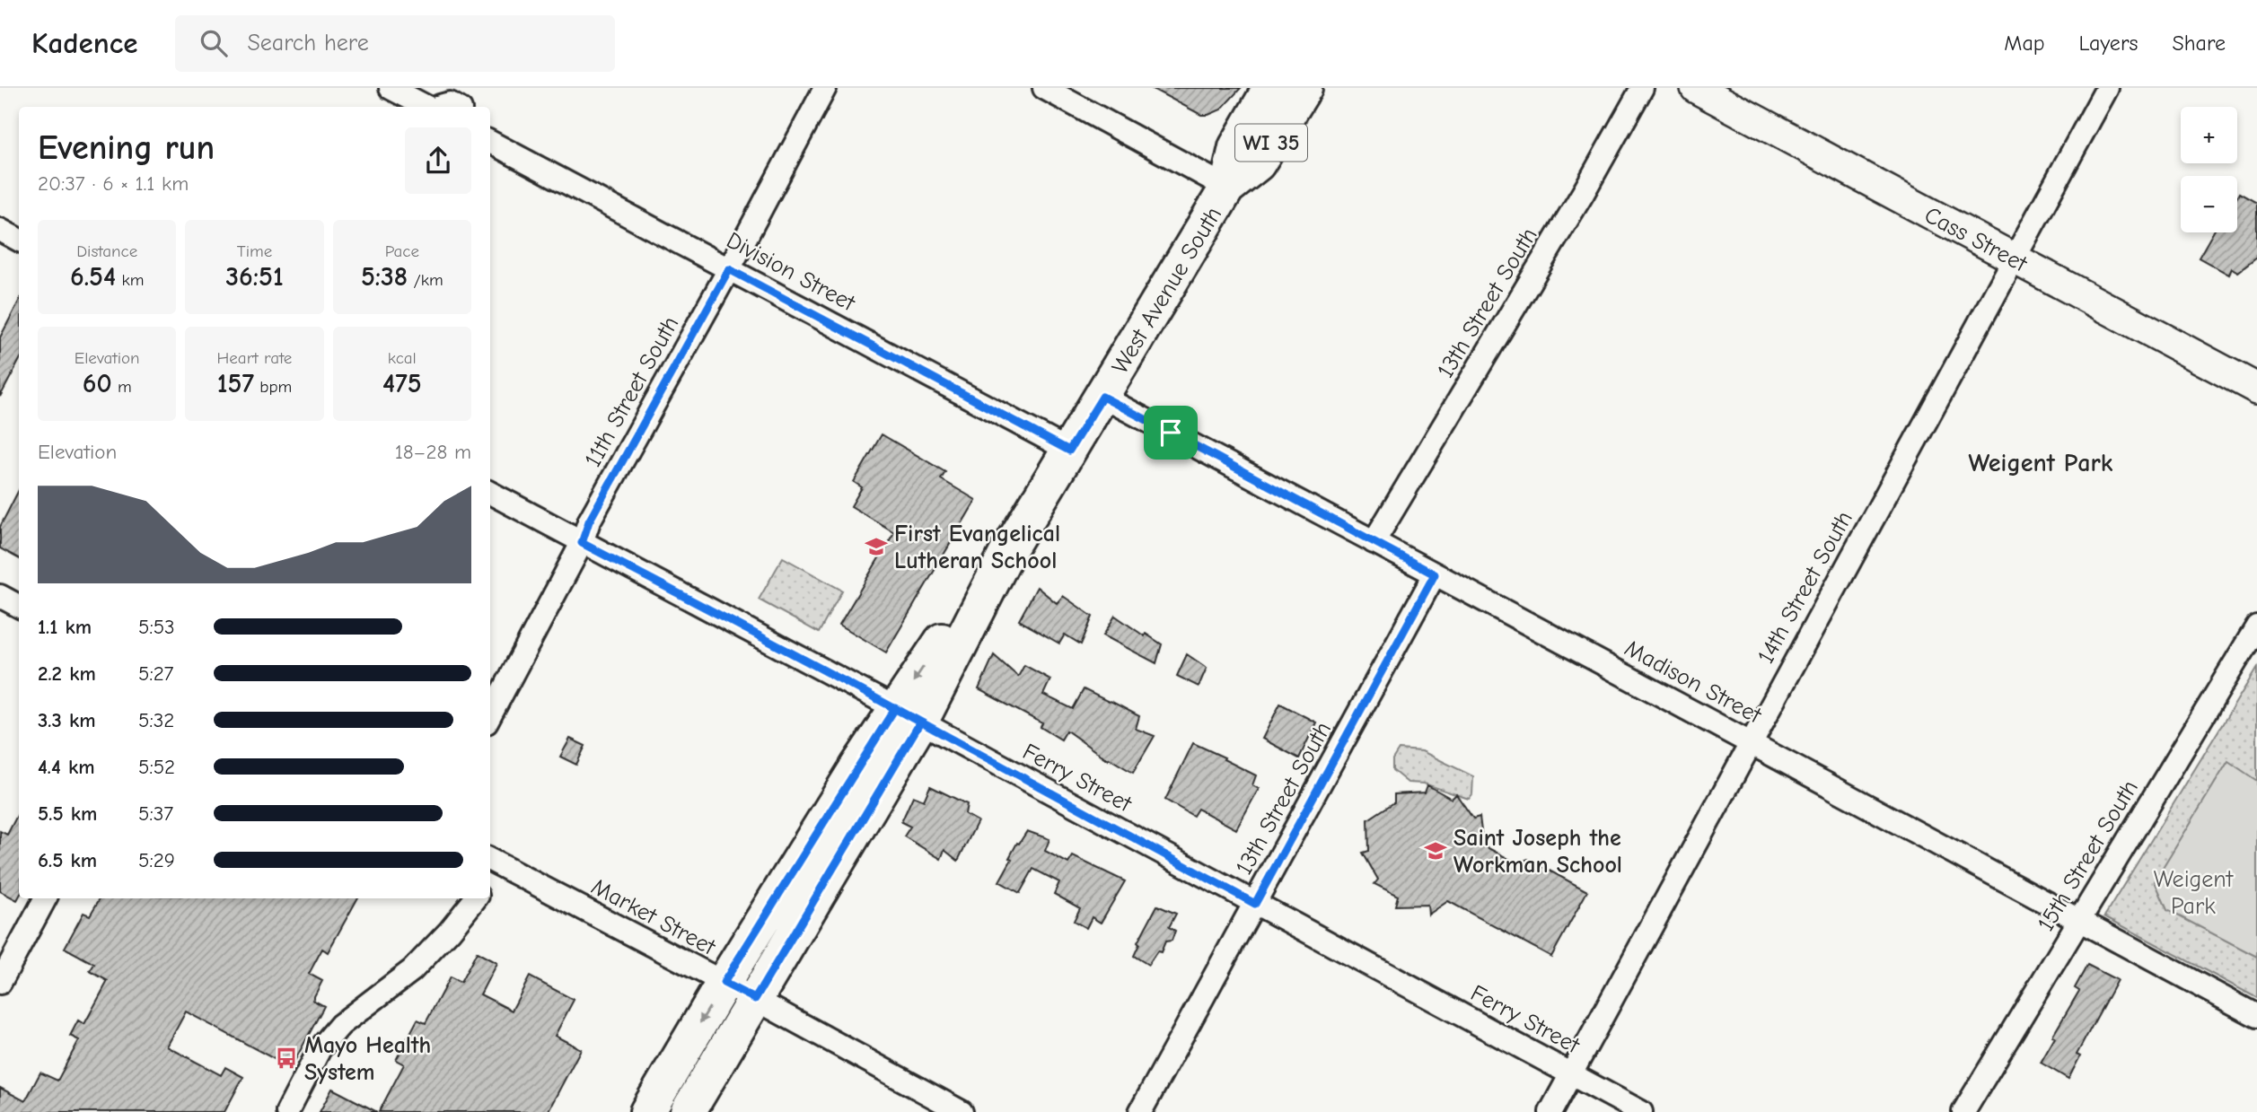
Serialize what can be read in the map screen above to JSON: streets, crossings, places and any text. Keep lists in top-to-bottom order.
{
  "streets": {
    "main road": ["WI 35", "West Avenue South"],
    "street": [
      "Cass Street",
      "Division Street",
      "13th Street South",
      "11th Street South",
      "14th Street South",
      "Madison Street",
      "Ferry Street",
      "15th Street South",
      "Market Street"
    ]
  },
  "crossings": [
    ["Cass Street", "14th Street South"],
    ["Division Street", "West Avenue South"],
    ["Division Street", "11th Street South"],
    ["West Avenue South", "Madison Street"],
    ["West Avenue South", "Ferry Street"],
    ["West Avenue South", "Market Street"],
    ["13th Street South", "Madison Street"],
    ["13th Street South", "Ferry Street"],
    ["11th Street South", "Ferry Street"],
    ["14th Street South", "Madison Street"],
    ["14th Street South", "Ferry Street"],
    ["Madison Street", "15th Street South"]
  ],
  "districts": ["Weigent Park"],
  "parks": ["Weigent Park"],
  "places": {
    "school or university": ["First Evangelical Lutheran School", "Saint Joseph the Workman School"],
    "bus stop": ["Mayo Health System"]
  },
  "page": {
    "header": "Kadence",
    "search": "Search here",
    "nav": ["Map", "Layers", "Share"],
    "map_buttons": ["+", "−"],
    "heading": ["Evening run", "20:37 · 6 × 1.1 km"],
    "stats": [
      ["Distance", "6.54 km"],
      ["Time", "36:51"],
      ["Pace", "5:38 /km"],
      ["Elevation", "60 m"],
      ["Heart rate", "157 bpm"],
      ["kcal", "475"]
    ],
    "chart": ["Elevation", "18–28 m"],
    "list": [
      {
        "name": "1.1 km",
        "note": "5:53"
      },
      {
        "name": "2.2 km",
        "note": "5:27"
      },
      {
        "name": "3.3 km",
        "note": "5:32"
      },
      {
        "name": "4.4 km",
        "note": "5:52"
      },
      {
        "name": "5.5 km",
        "note": "5:37"
      },
      {
        "name": "6.5 km",
        "note": "5:29"
      }
    ]
  }
}
